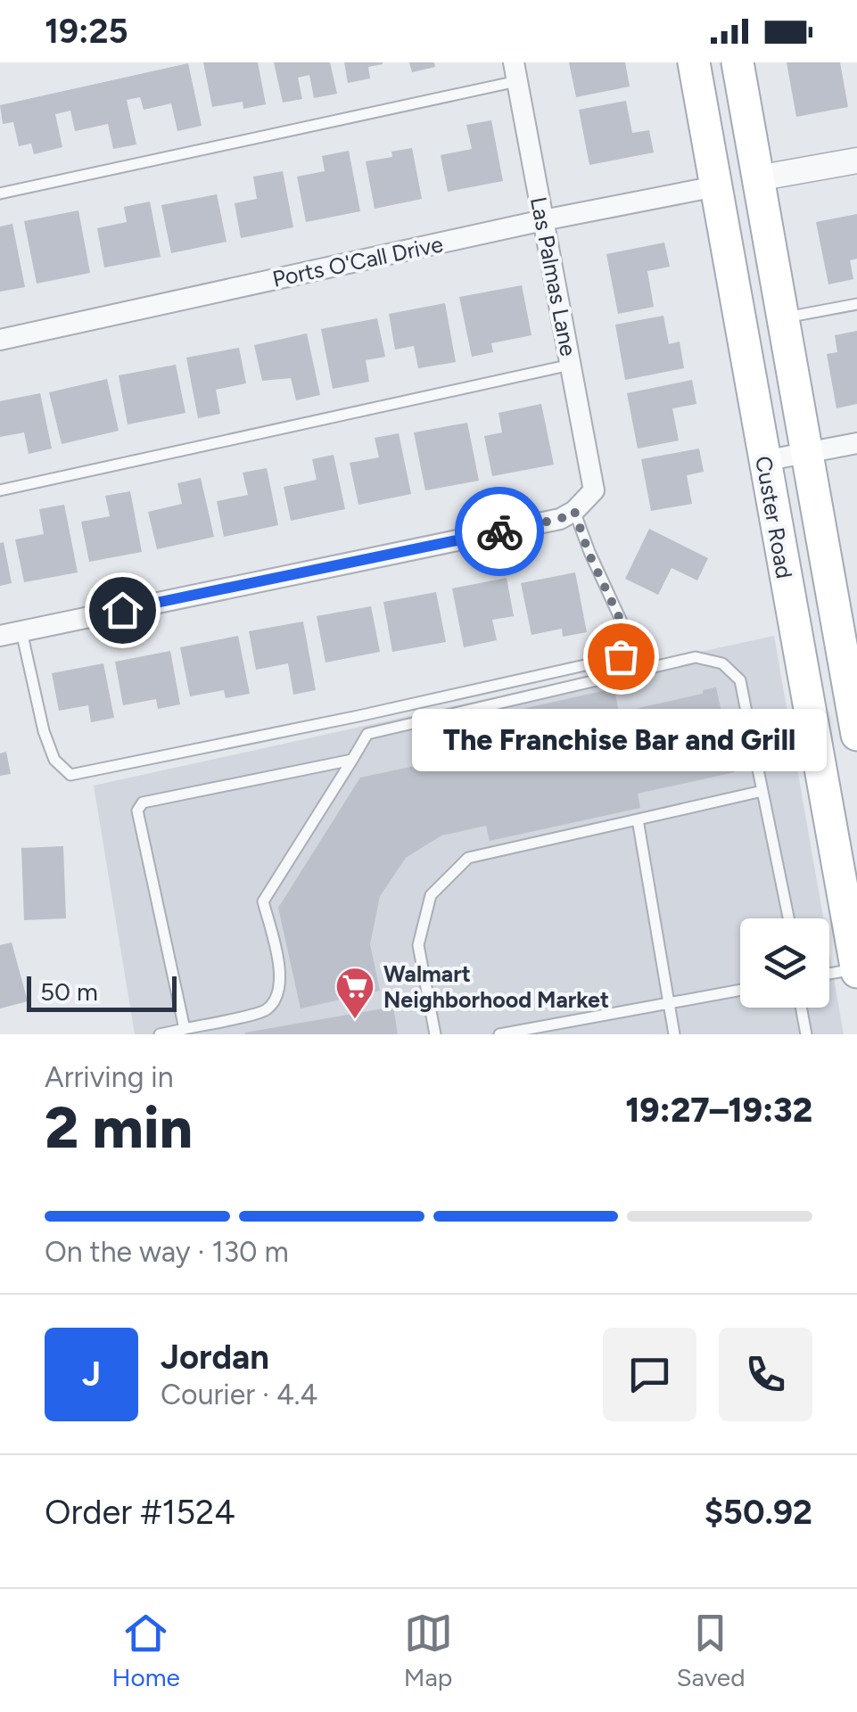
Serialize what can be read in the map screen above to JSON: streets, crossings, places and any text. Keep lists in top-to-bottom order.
{
  "streets": {
    "main road": ["Custer Road"],
    "street": ["Ports O'Call Drive", "Las Palmas Lane"]
  },
  "crossings": [
    ["Ports O'Call Drive", "Las Palmas Lane"],
    ["Ports O'Call Drive", "Custer Road"]
  ],
  "places": {
    "other": ["The Franchise Bar and Grill"],
    "supermarket": ["Walmart Neighborhood Market"]
  },
  "scale_bar": "50 m",
  "page": {
    "status": "19:25",
    "bubble": "The Franchise Bar and Grill",
    "scale": "50 m",
    "heading": ["2 min", "Arriving in", "19:27–19:32"],
    "panel": [
      "Jordan",
      "Courier · 4.4",
      "Order #1524",
      "$50.92"
    ],
    "bar": "On the way · 130 m",
    "round": "J",
    "tabs": ["Home", "Map", "Saved"]
  }
}
